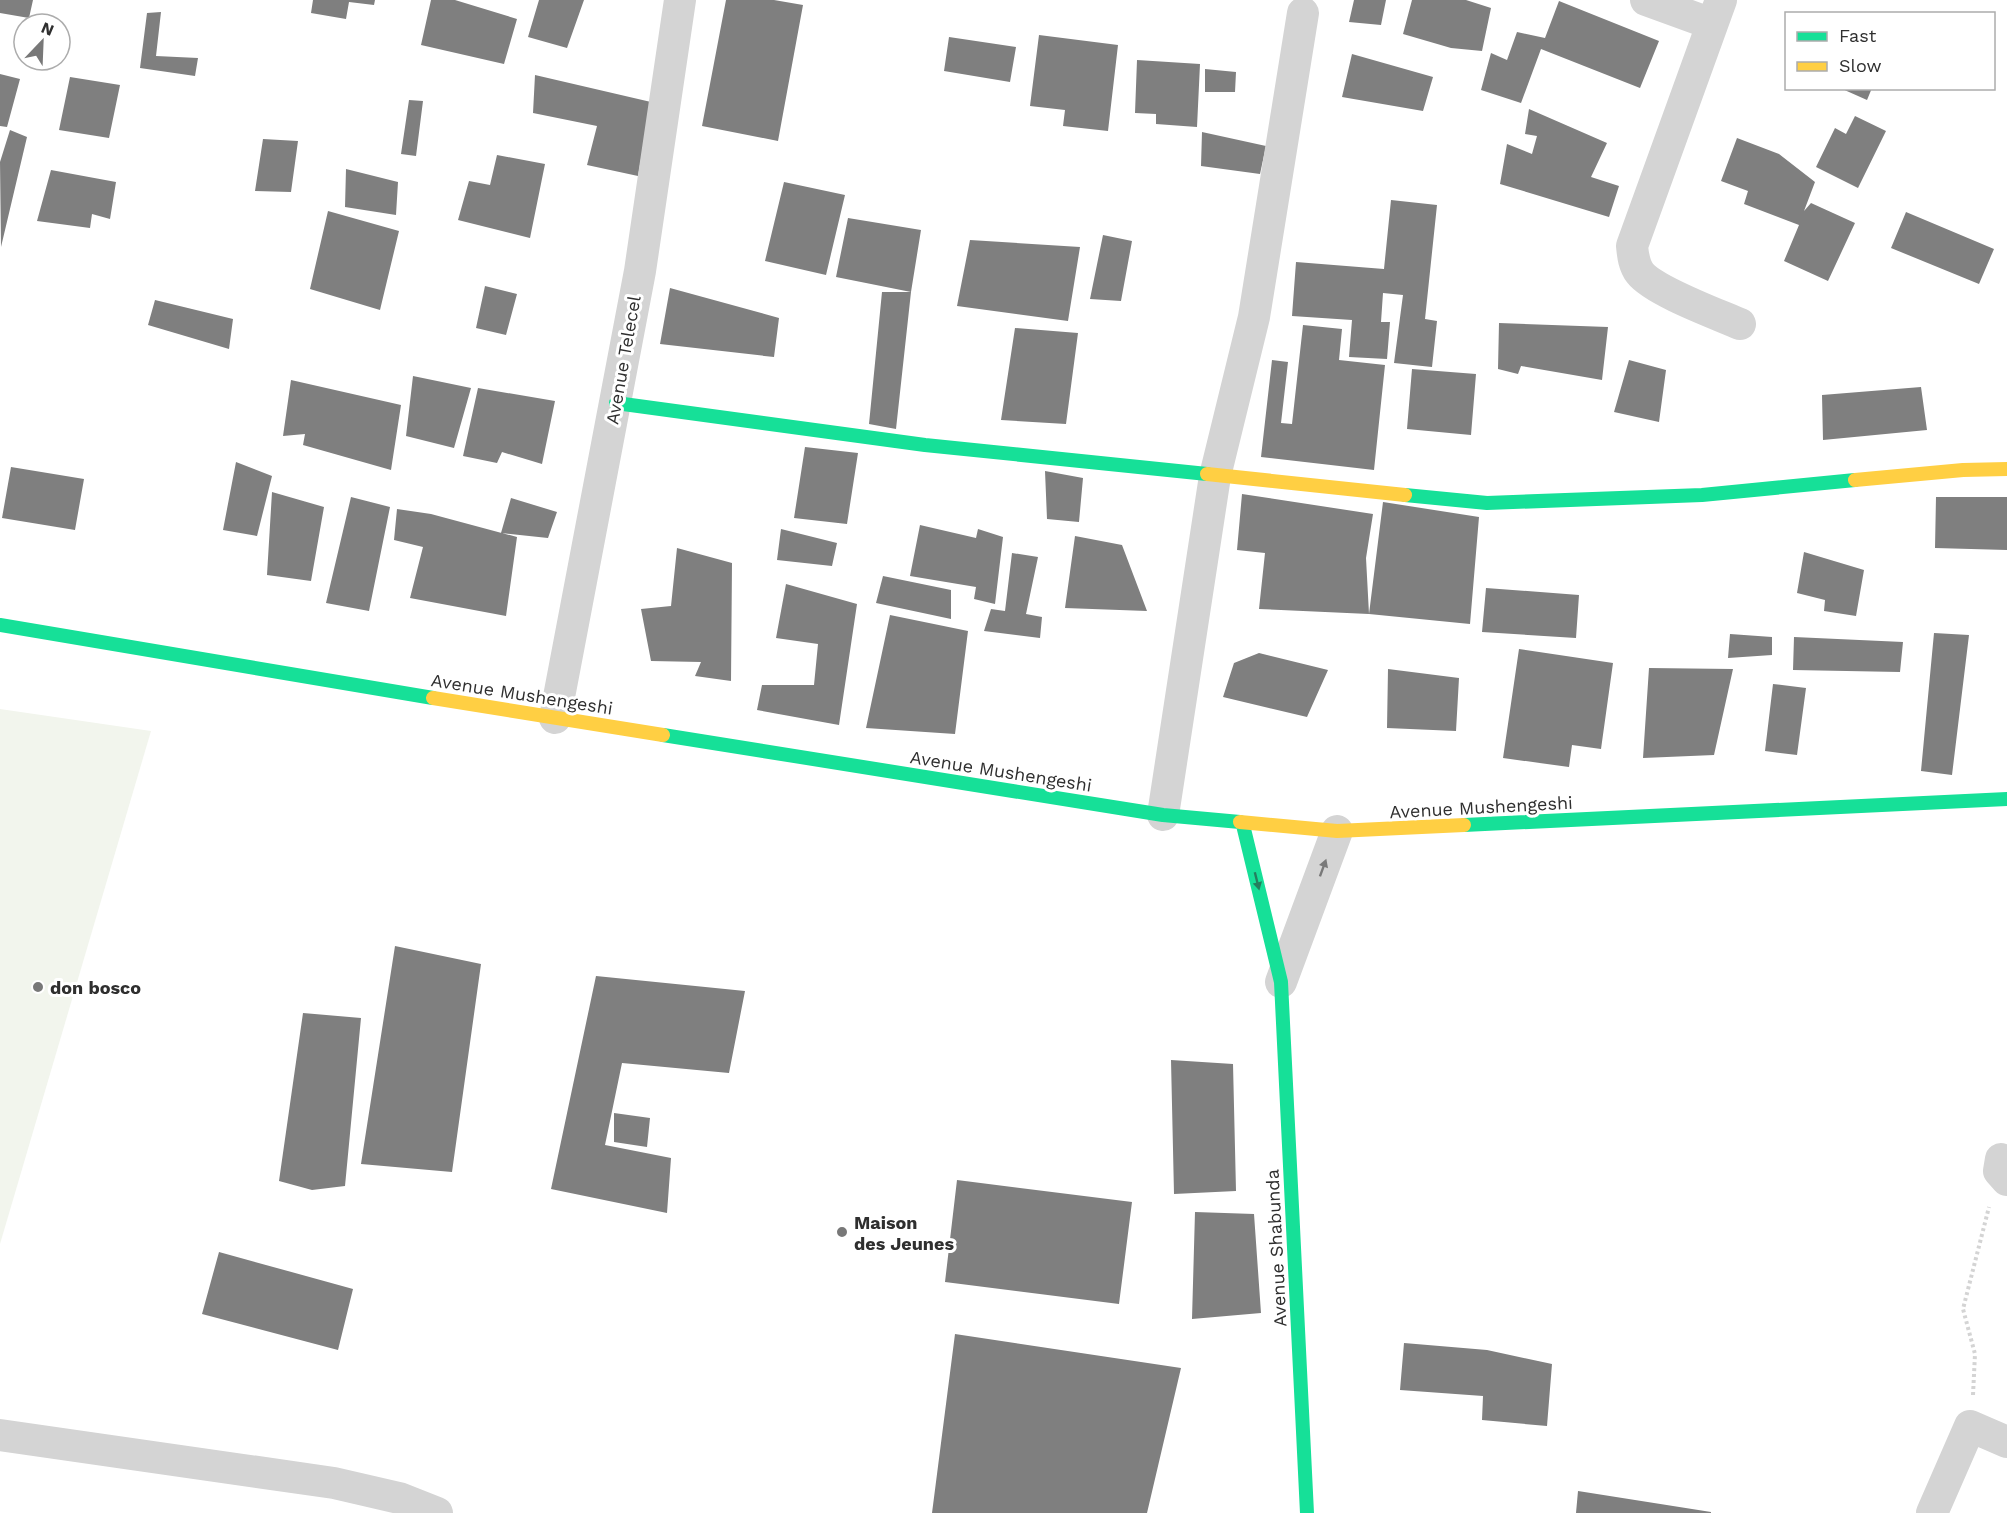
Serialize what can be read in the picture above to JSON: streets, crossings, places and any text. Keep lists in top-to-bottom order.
{
  "streets": {
    "street": ["Avenue Telecel", "Avenue Mushengeshi", "Avenue Shabunda"]
  },
  "crossings": [
    ["Avenue Telecel", "Avenue Mushengeshi"],
    ["Avenue Mushengeshi", "Avenue Shabunda"]
  ],
  "places": ["don bosco", "Maison des Jeunes"],
  "legend": ["Fast", "Slow"],
  "north": "top right"
}
